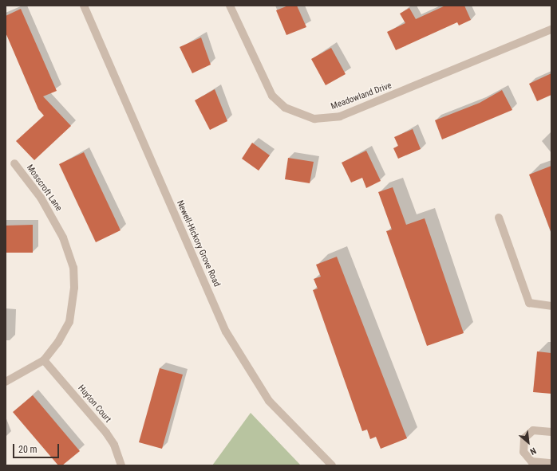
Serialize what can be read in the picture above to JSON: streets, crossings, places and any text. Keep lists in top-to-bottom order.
{
  "streets": {
    "street": [
      "Meadowland Drive",
      "Mosscroft Lane",
      "Newell-Hickory Grove Road",
      "Huyton Court"
    ]
  },
  "crossings": [
    ["Mosscroft Lane", "Huyton Court"]
  ],
  "scale_bar": "20 m",
  "north": "bottom right"
}
